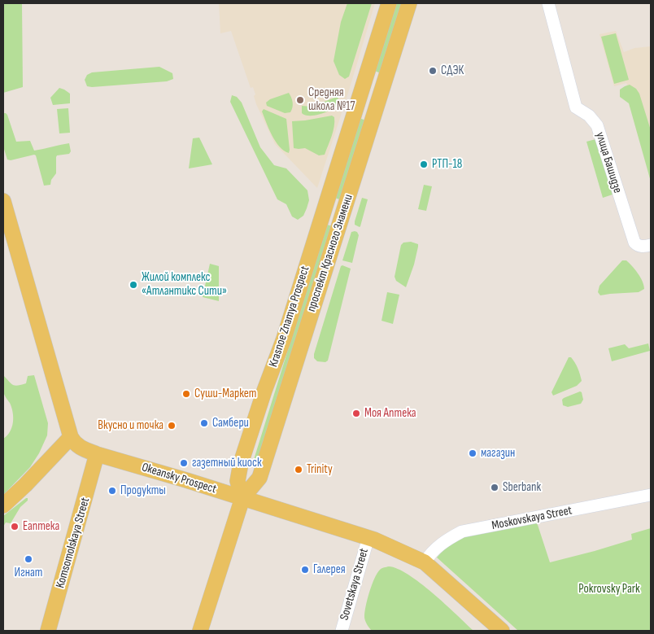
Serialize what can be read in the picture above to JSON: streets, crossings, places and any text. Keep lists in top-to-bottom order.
{
  "streets": {
    "main road": [
      "проспект Красного Знамени",
      "Krasnoe Znamya Prospect",
      "Okeansky Prospect",
      "Komsomolskaya Street"
    ],
    "street": ["улица Башидзе", "Moskovskaya Street", "Sovetskaya Street"]
  },
  "crossings": [
    ["проспект Красного Знамени", "Krasnoe Znamya Prospect"],
    ["проспект Красного Знамени", "Okeansky Prospect"],
    ["Krasnoe Znamya Prospect", "Okeansky Prospect"],
    ["Okeansky Prospect", "Moskovskaya Street"],
    ["Okeansky Prospect", "Komsomolskaya Street"],
    ["Okeansky Prospect", "Sovetskaya Street"]
  ],
  "parks": ["Pokrovsky Park"],
  "places": [
    "СДЭК",
    "Средняя школа №17",
    "РТП-18",
    "Жилой комплекс «Атлантикс Сити»",
    "Суши-Маркет",
    "Моя Аптека",
    "Самбери",
    "Вкусно и точка",
    "магазин",
    "газетный киоск",
    "Trinity",
    "Sberbank",
    "Продукты",
    "Еаптека",
    "Игнат",
    "Галерея"
  ]
}
